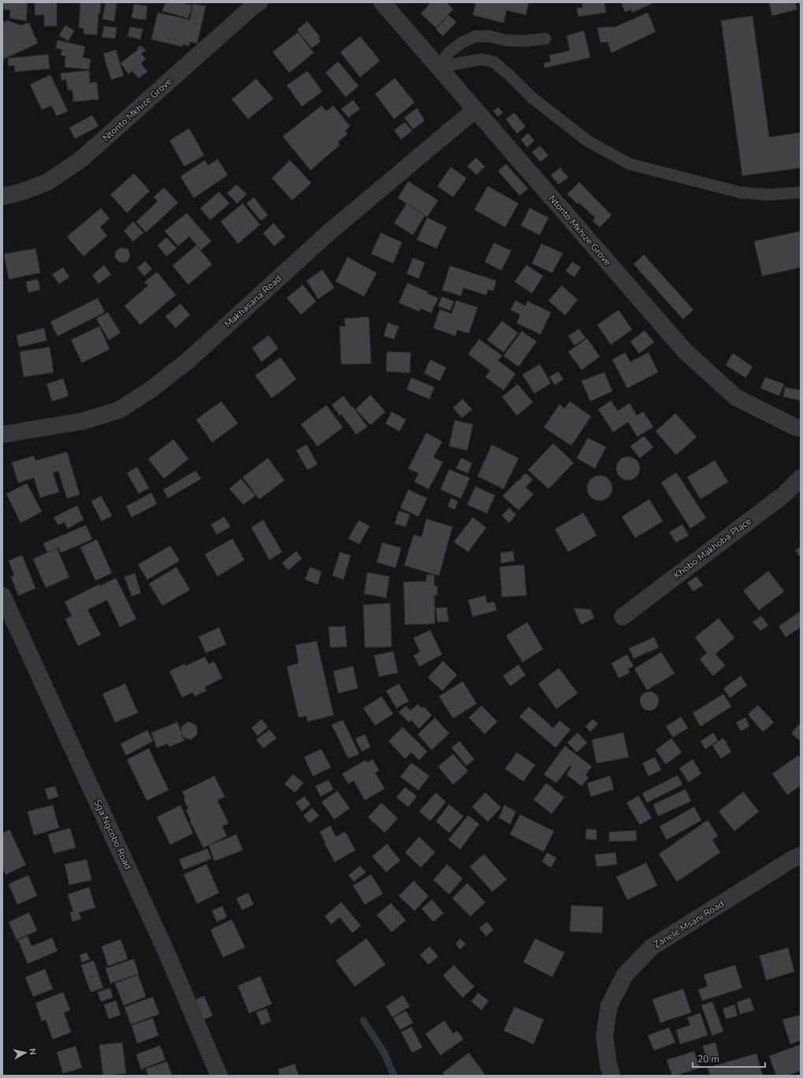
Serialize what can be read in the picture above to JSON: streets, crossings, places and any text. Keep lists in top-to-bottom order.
{
  "streets": {
    "street": [
      "Ntonto Mkhize Grove",
      "Makhasana Road",
      "Khobo Makhoba Place",
      "Sga Ngcobo Road",
      "Zanele Msani Road"
    ]
  },
  "crossings": [
    ["Ntonto Mkhize Grove", "Makhasana Road"]
  ],
  "scale_bar": "20 m",
  "north": "right"
}
